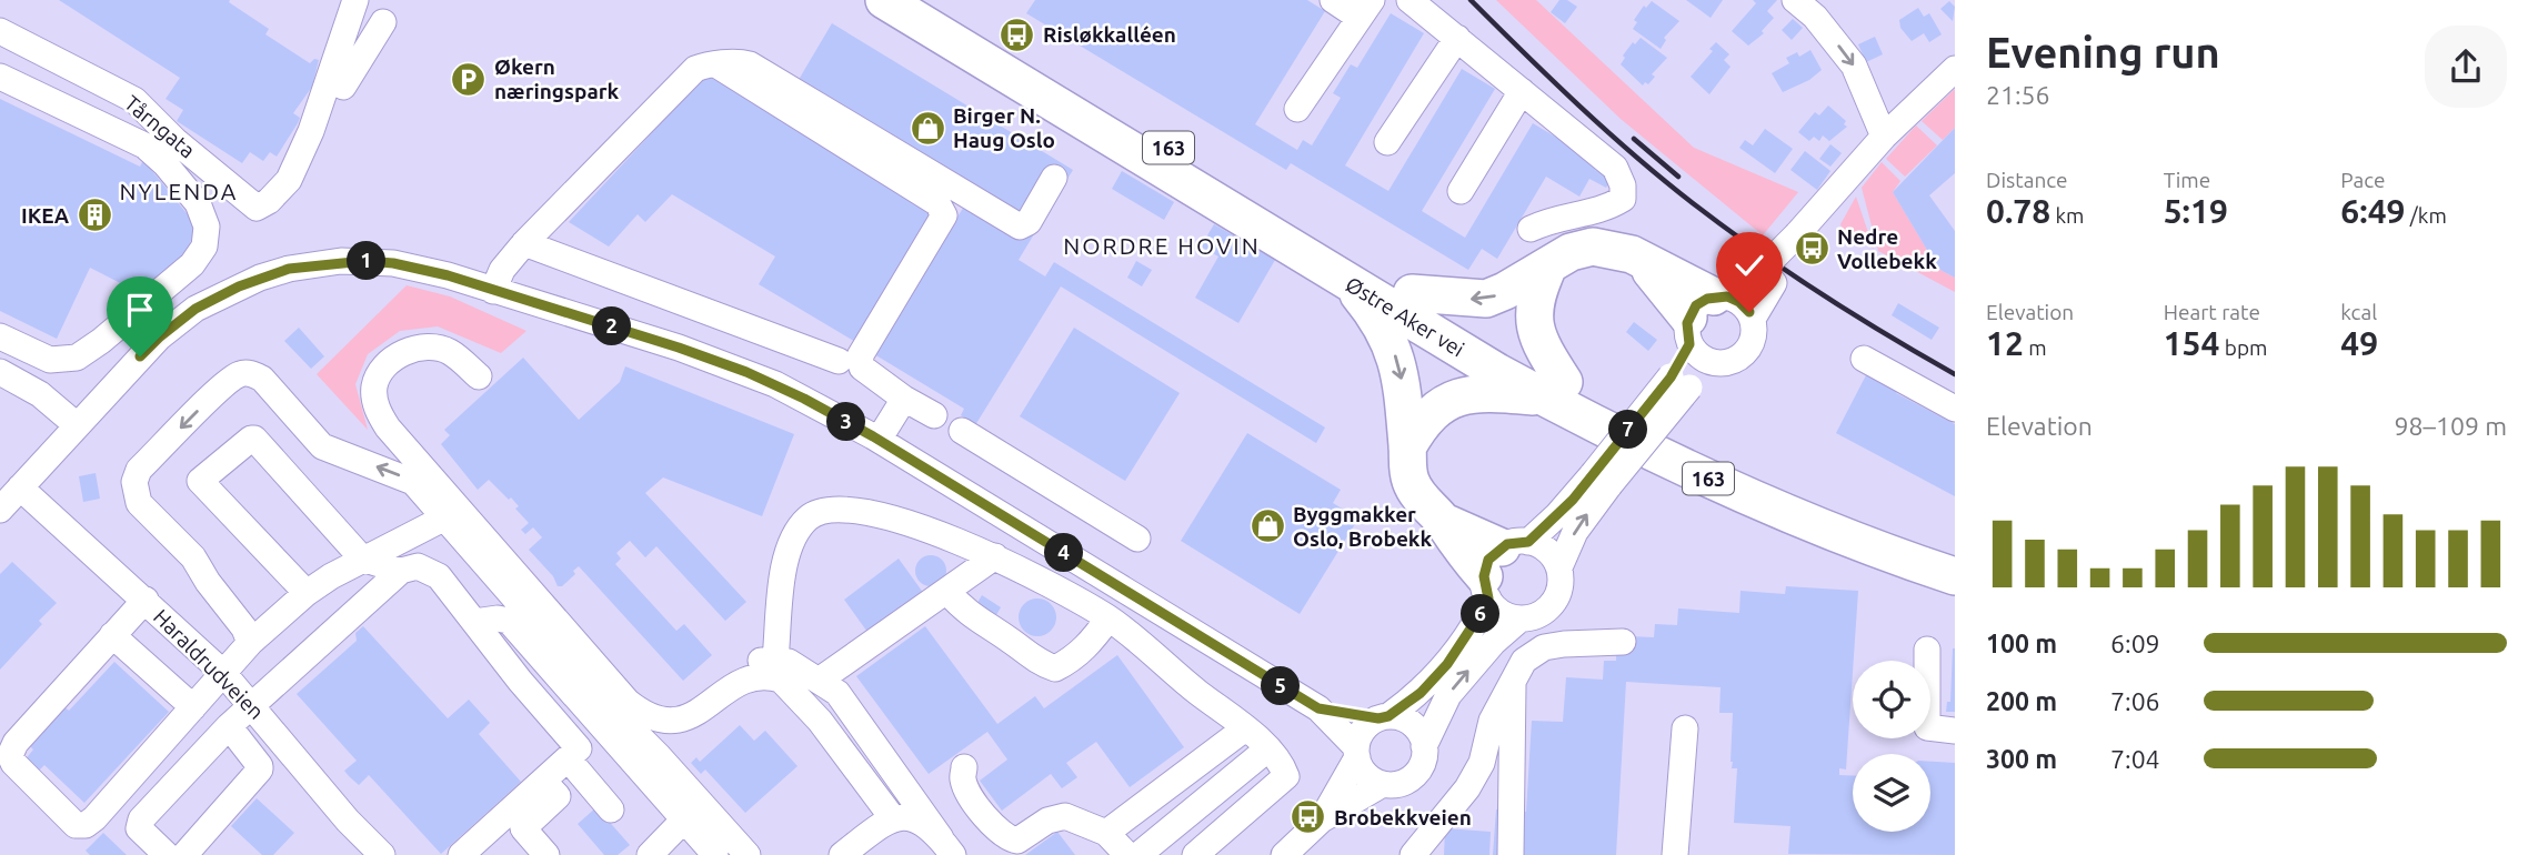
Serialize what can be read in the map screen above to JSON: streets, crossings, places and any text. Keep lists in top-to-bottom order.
{
  "streets": {
    "highway": ["163", "Østre Aker vei"],
    "street": ["Tårngata", "Haraldrudveien"]
  },
  "districts": ["NYLENDA", "NORDRE HOVIN"],
  "places": {
    "bus stop": ["Risløkkalléen", "Nedre Vollebekk", "Brobekkveien"],
    "parking": ["Økern næringspark"],
    "shop": ["Birger N. Haug Oslo", "Byggmakker Oslo, Brobekk"],
    "building": ["IKEA"]
  },
  "page": {
    "heading": ["Evening run", "21:56"],
    "stats": [
      ["Distance", "0.78 km"],
      ["Time", "5:19"],
      ["Pace", "6:49 /km"],
      ["Elevation", "12 m"],
      ["Heart rate", "154 bpm"],
      ["kcal", "49"]
    ],
    "pins": [
      "1",
      "2",
      "3",
      "7",
      "4",
      "6",
      "5"
    ],
    "chart": ["Elevation", "98–109 m"],
    "list": [
      {
        "name": "100 m",
        "note": "6:09"
      },
      {
        "name": "200 m",
        "note": "7:06"
      },
      {
        "name": "300 m",
        "note": "7:04"
      }
    ]
  }
}
